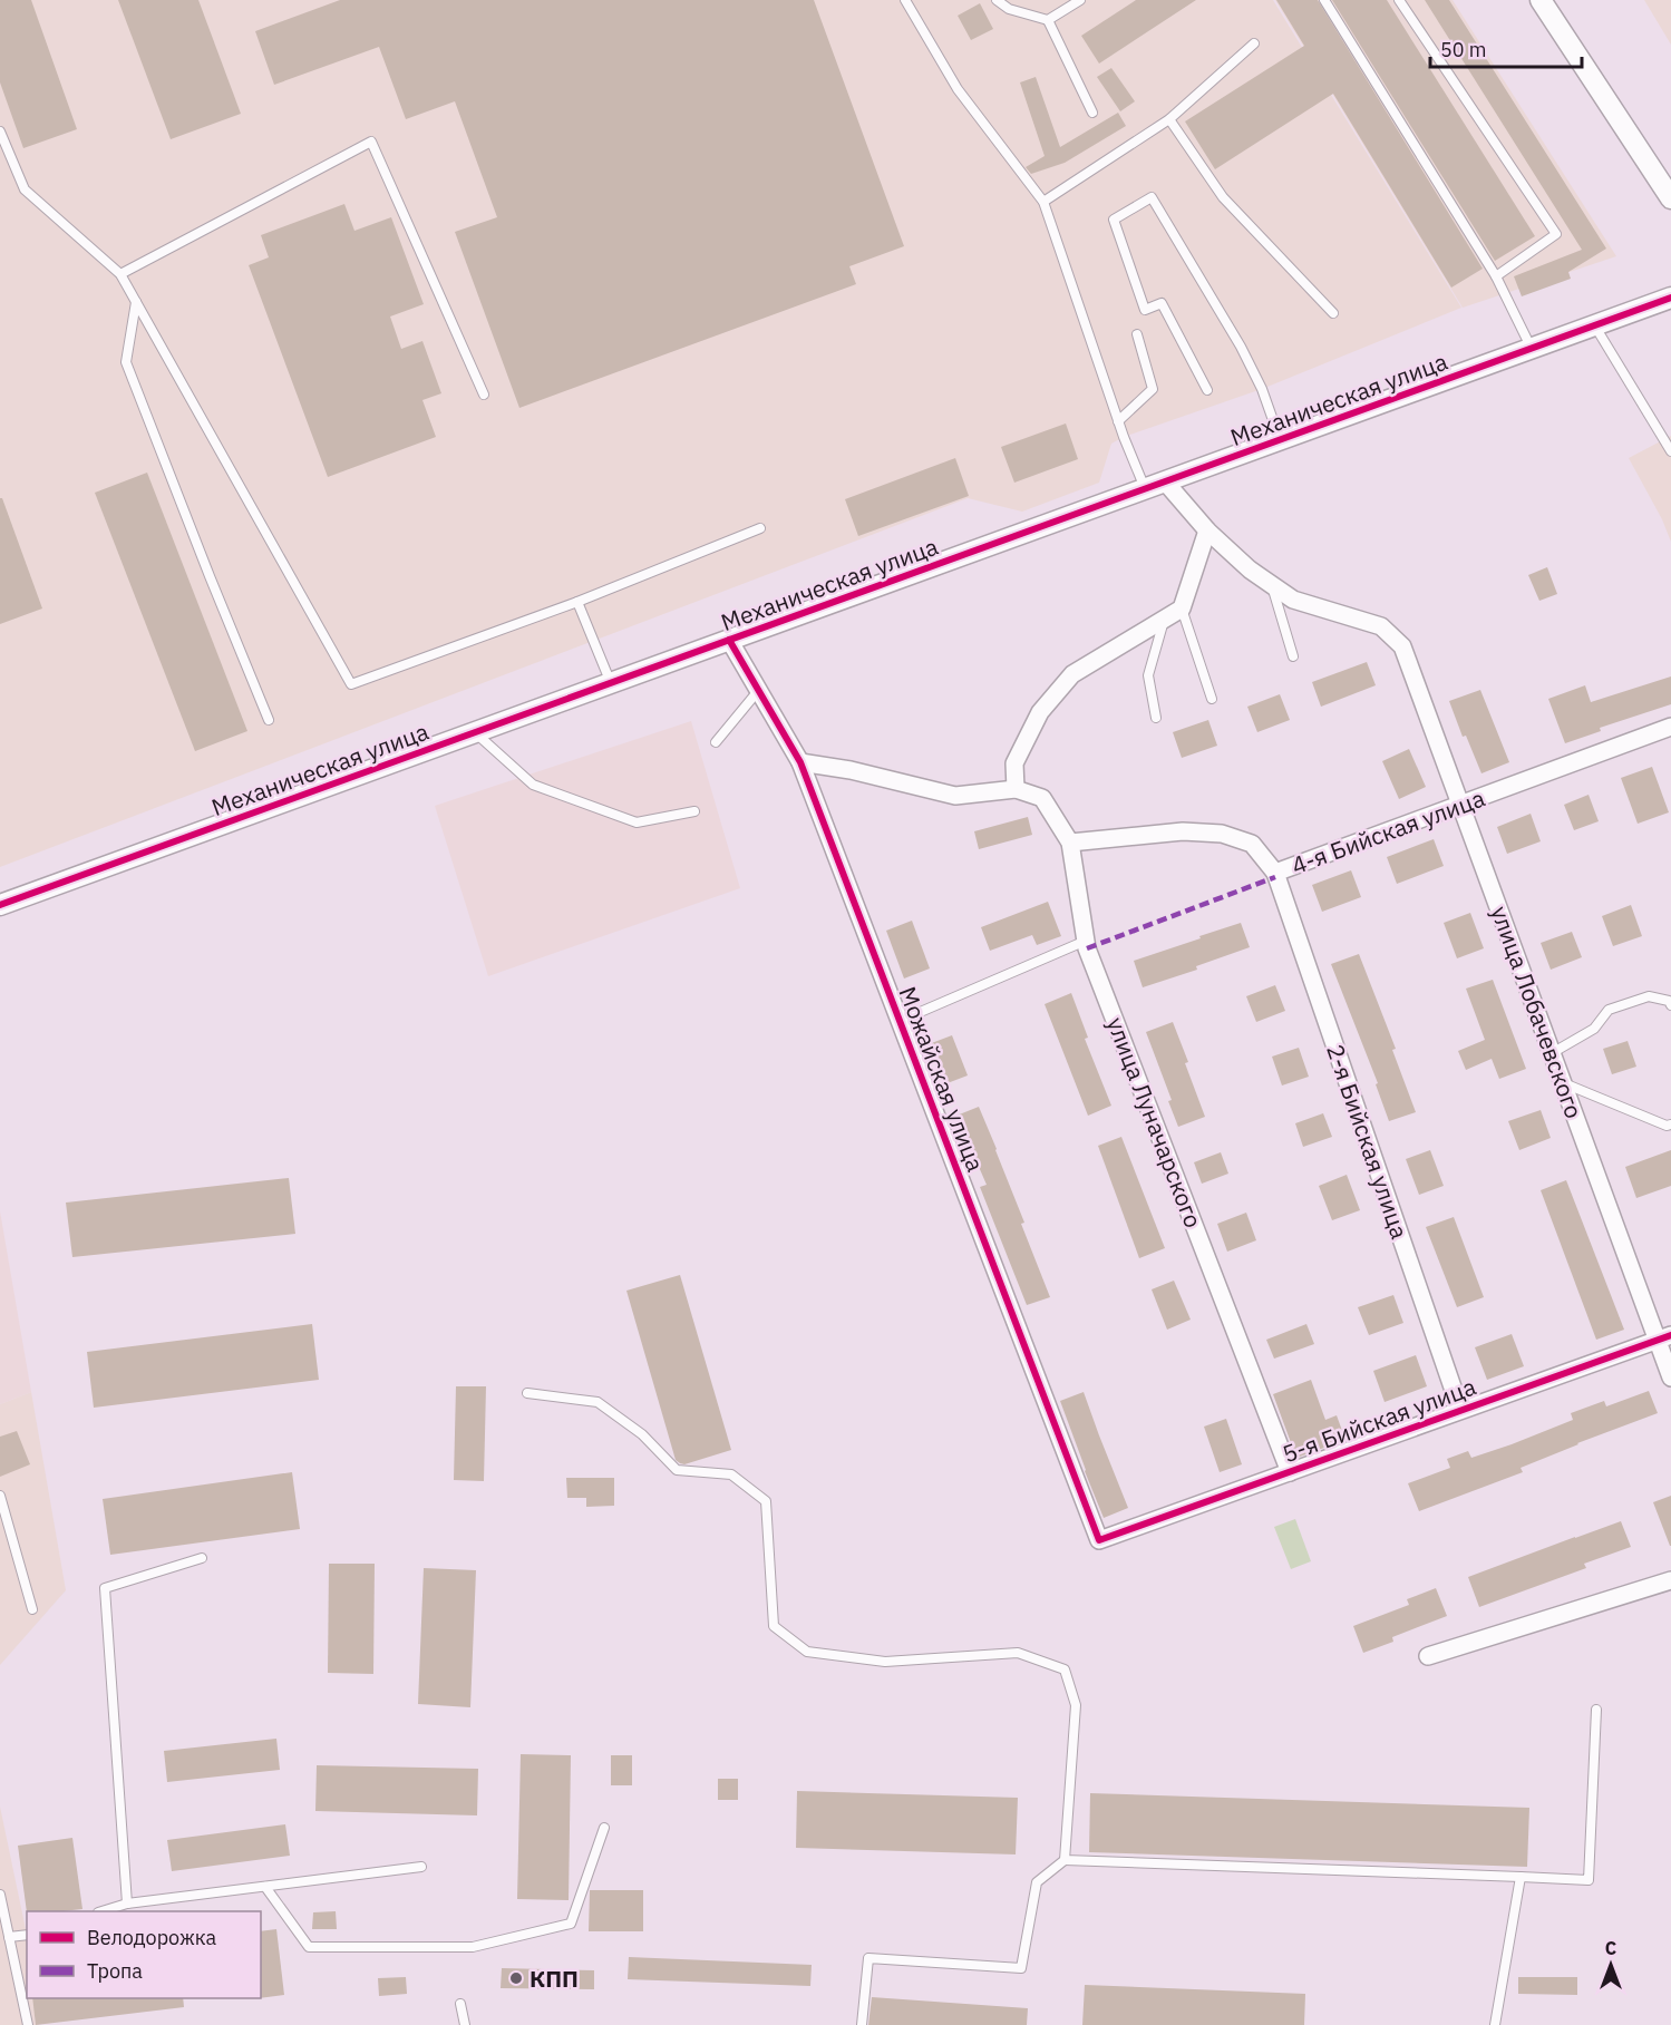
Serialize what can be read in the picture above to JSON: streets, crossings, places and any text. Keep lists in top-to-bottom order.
{
  "streets": {
    "street": [
      "Механическая улица",
      "4-я Бийская улица",
      "улица Лобачевского",
      "Можайская улица",
      "улица Луначарского",
      "2-я Бийская улица",
      "5-я Бийская улица"
    ]
  },
  "crossings": [
    ["Механическая улица", "Можайская улица"],
    ["4-я Бийская улица", "улица Лобачевского"],
    ["4-я Бийская улица", "улица Луначарского"],
    ["4-я Бийская улица", "2-я Бийская улица"],
    ["улица Лобачевского", "5-я Бийская улица"],
    ["Можайская улица", "5-я Бийская улица"],
    ["улица Луначарского", "5-я Бийская улица"],
    ["2-я Бийская улица", "5-я Бийская улица"]
  ],
  "places": ["КПП"],
  "legend": ["Велодорожка", "Тропа"],
  "scale_bar": "50 m",
  "north": "top"
}
